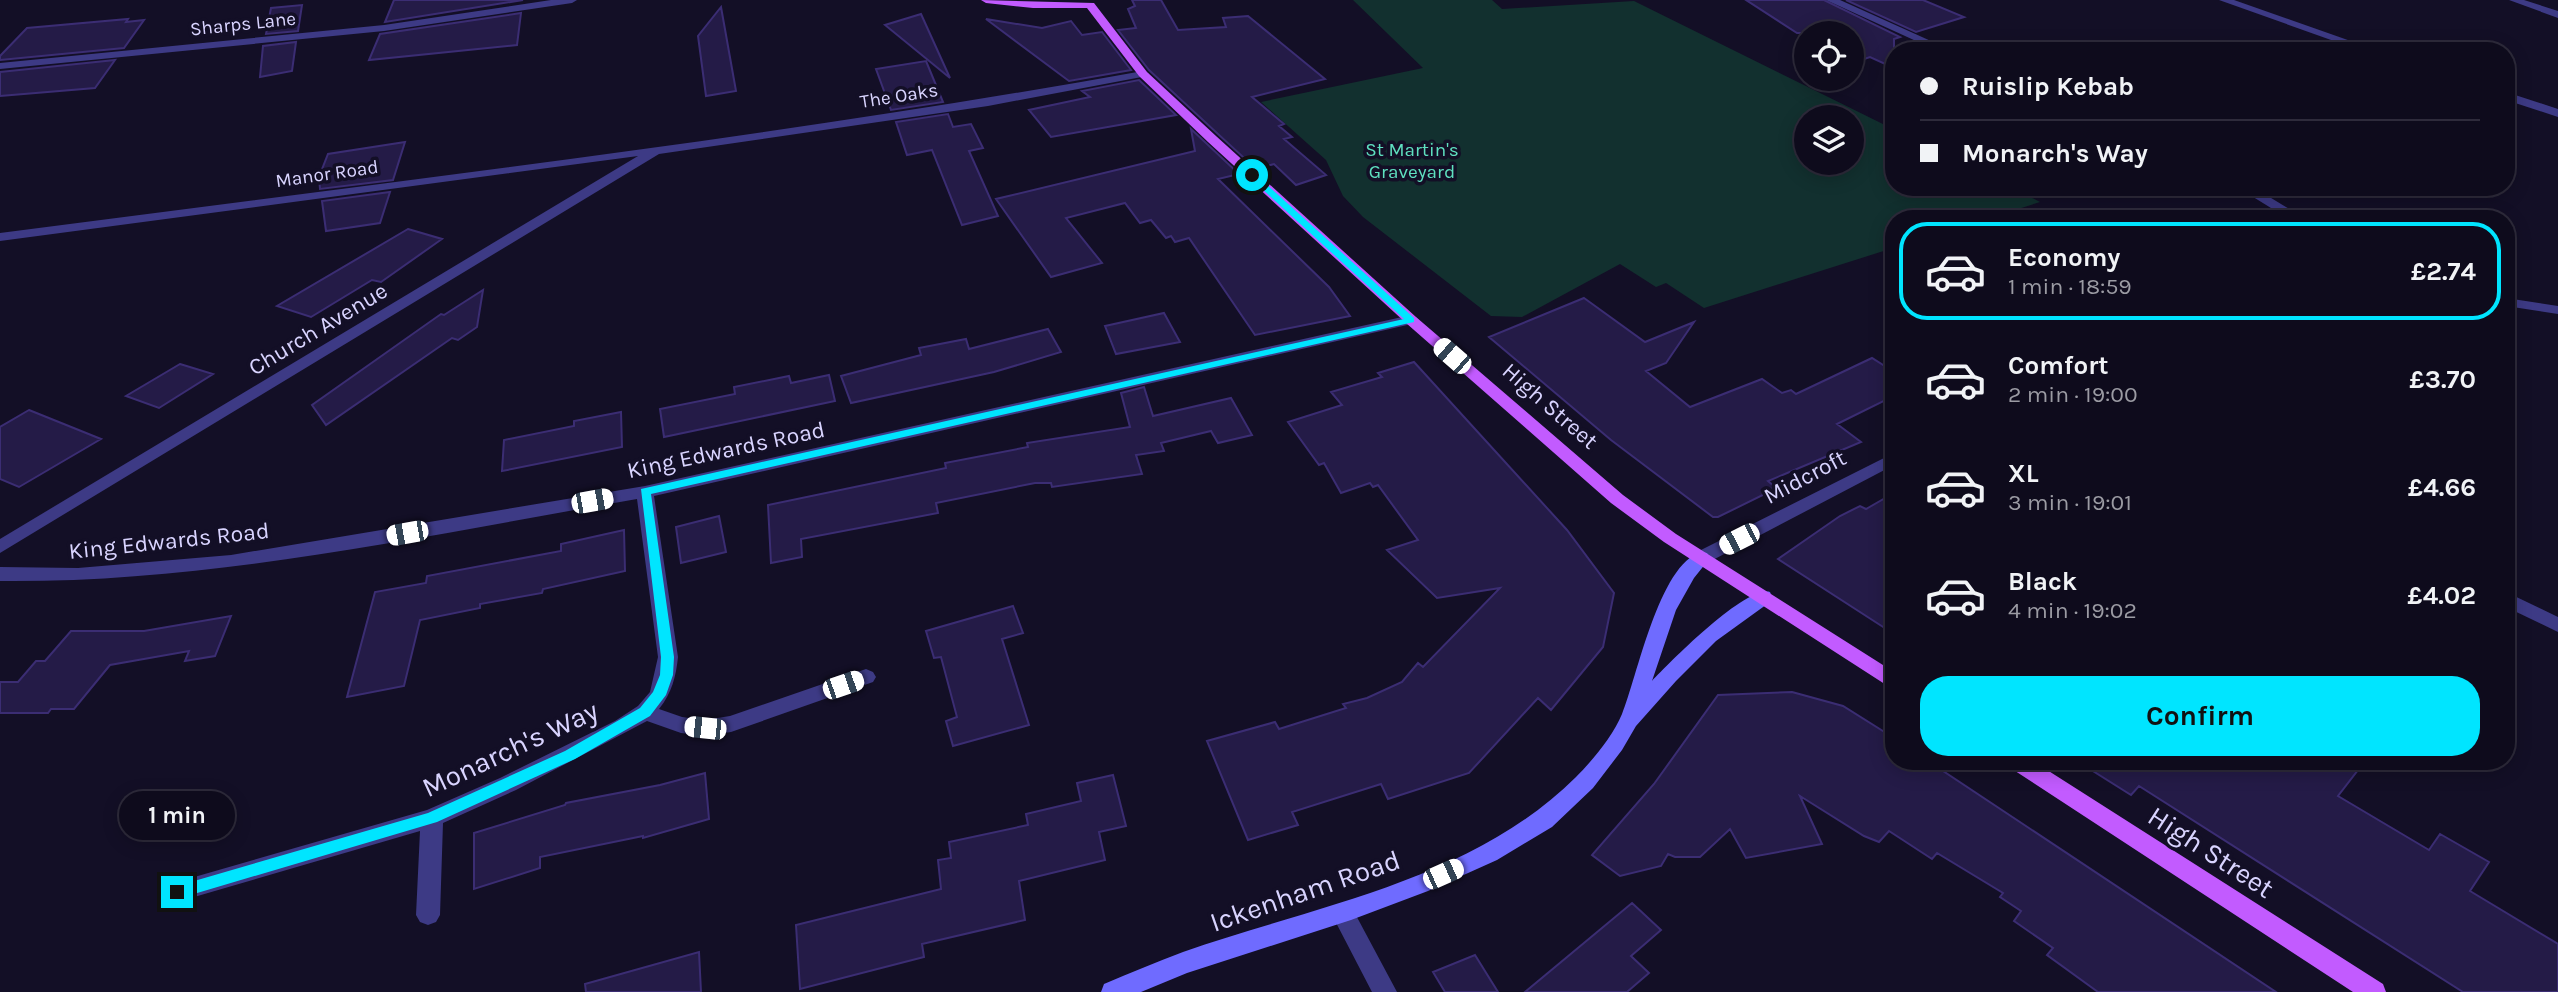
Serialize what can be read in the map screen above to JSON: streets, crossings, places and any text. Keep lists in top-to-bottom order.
{
  "streets": {
    "main road": ["High Street", "Ickenham Road"],
    "street": [
      "Sharps Lane",
      "The Oaks",
      "Manor Road",
      "Church Avenue",
      "King Edwards Road",
      "Midcroft",
      "Monarch's Way"
    ]
  },
  "crossings": [
    ["The Oaks", "Manor Road"],
    ["The Oaks", "Church Avenue"],
    ["The Oaks", "High Street"],
    ["Manor Road", "Church Avenue"],
    ["High Street", "King Edwards Road"],
    ["High Street", "Midcroft"],
    ["High Street", "Ickenham Road"],
    ["King Edwards Road", "Monarch's Way"],
    ["Midcroft", "Ickenham Road"]
  ],
  "parks": ["St Martin's Graveyard"],
  "page": {
    "banner": ["Ruislip Kebab", "Monarch's Way"],
    "list": [
      {
        "name": "Economy",
        "note": "1 min · 18:59",
        "value": "£2.74"
      },
      {
        "name": "Comfort",
        "note": "2 min · 19:00",
        "value": "£3.70"
      },
      {
        "name": "XL",
        "note": "3 min · 19:01",
        "value": "£4.66"
      },
      {
        "name": "Black",
        "note": "4 min · 19:02",
        "value": "£4.02"
      }
    ],
    "buttons": "Confirm",
    "bubble": "1 min"
  }
}
